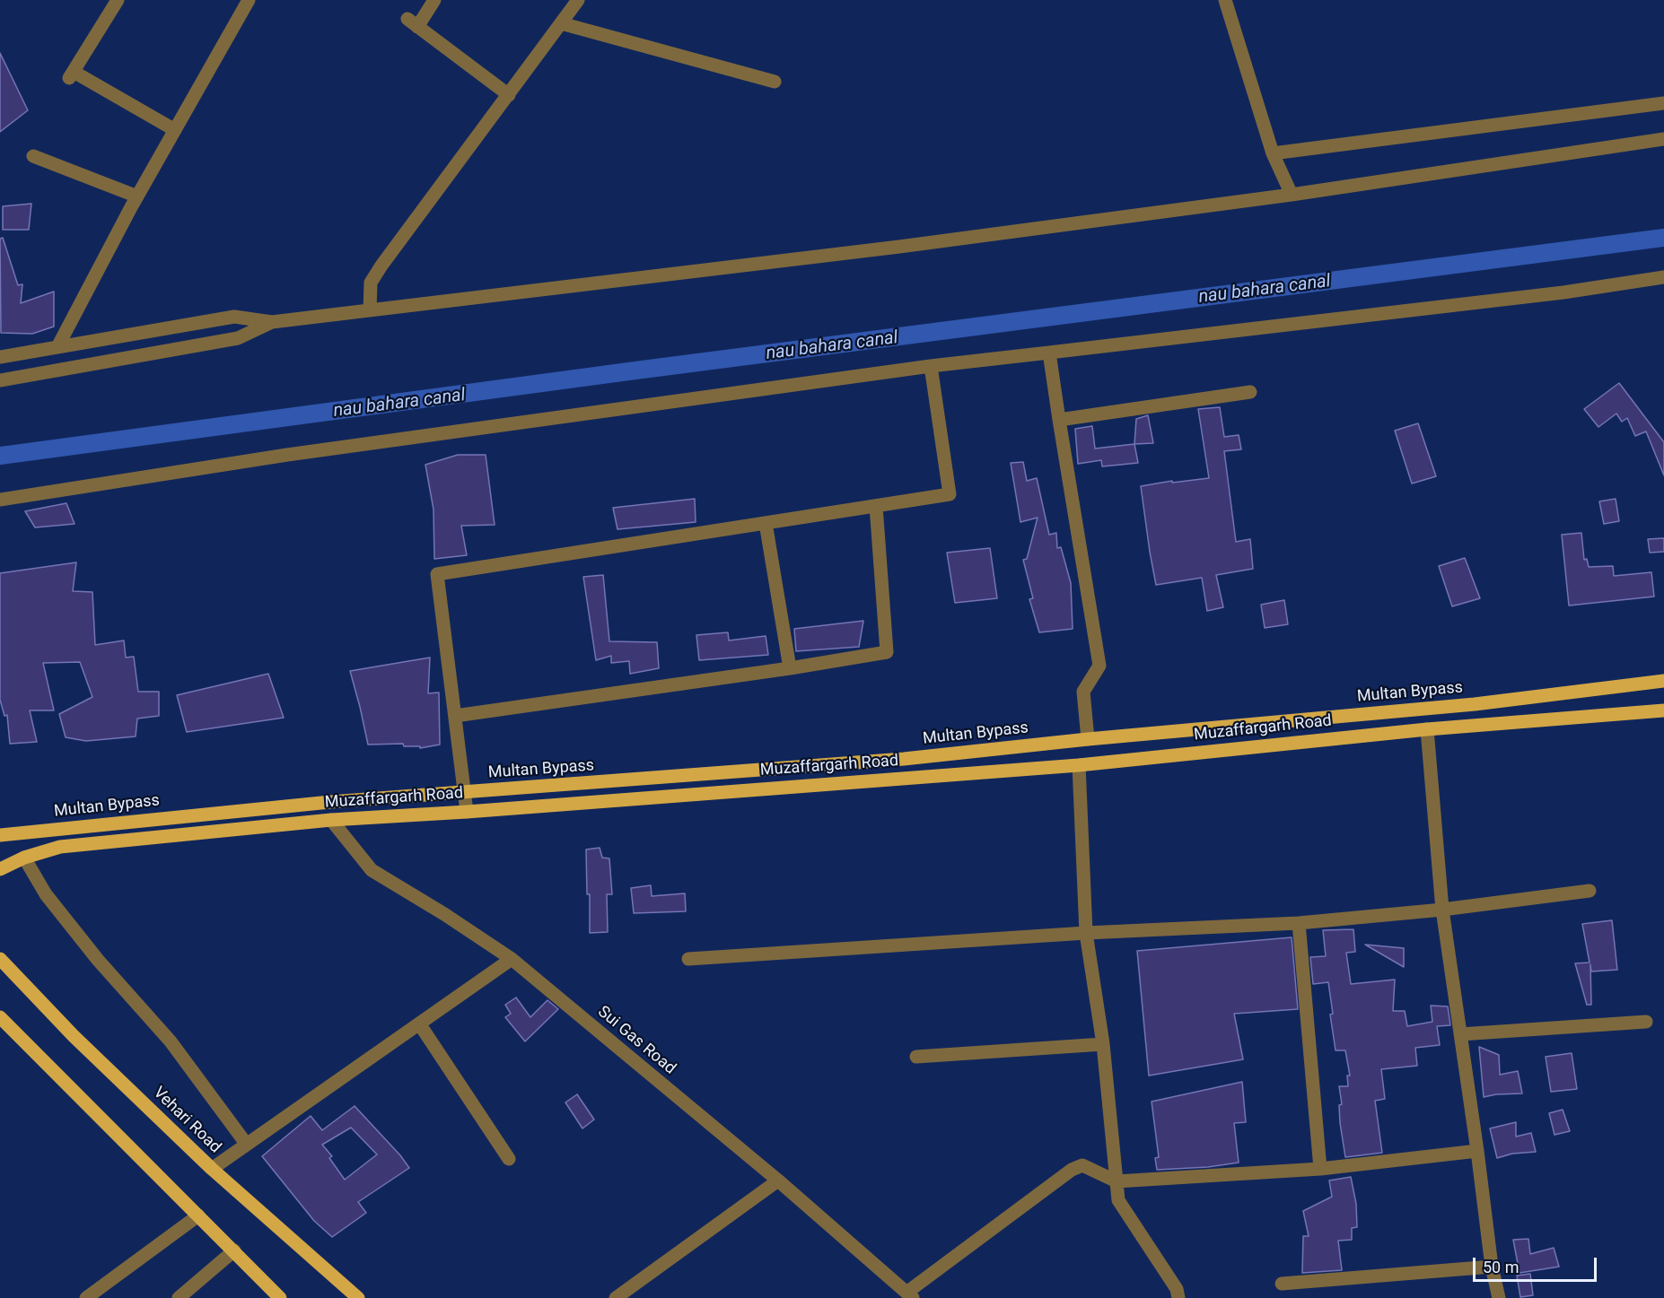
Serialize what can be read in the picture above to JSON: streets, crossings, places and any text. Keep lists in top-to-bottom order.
{
  "streets": {
    "main road": ["Multan Bypass", "Muzaffargarh Road", "Vehari Road"],
    "street": ["Sui Gas Road"]
  },
  "crossings": [
    ["Muzaffargarh Road", "Sui Gas Road"]
  ],
  "water": ["nau bahara canal"],
  "scale_bar": "50 m"
}
